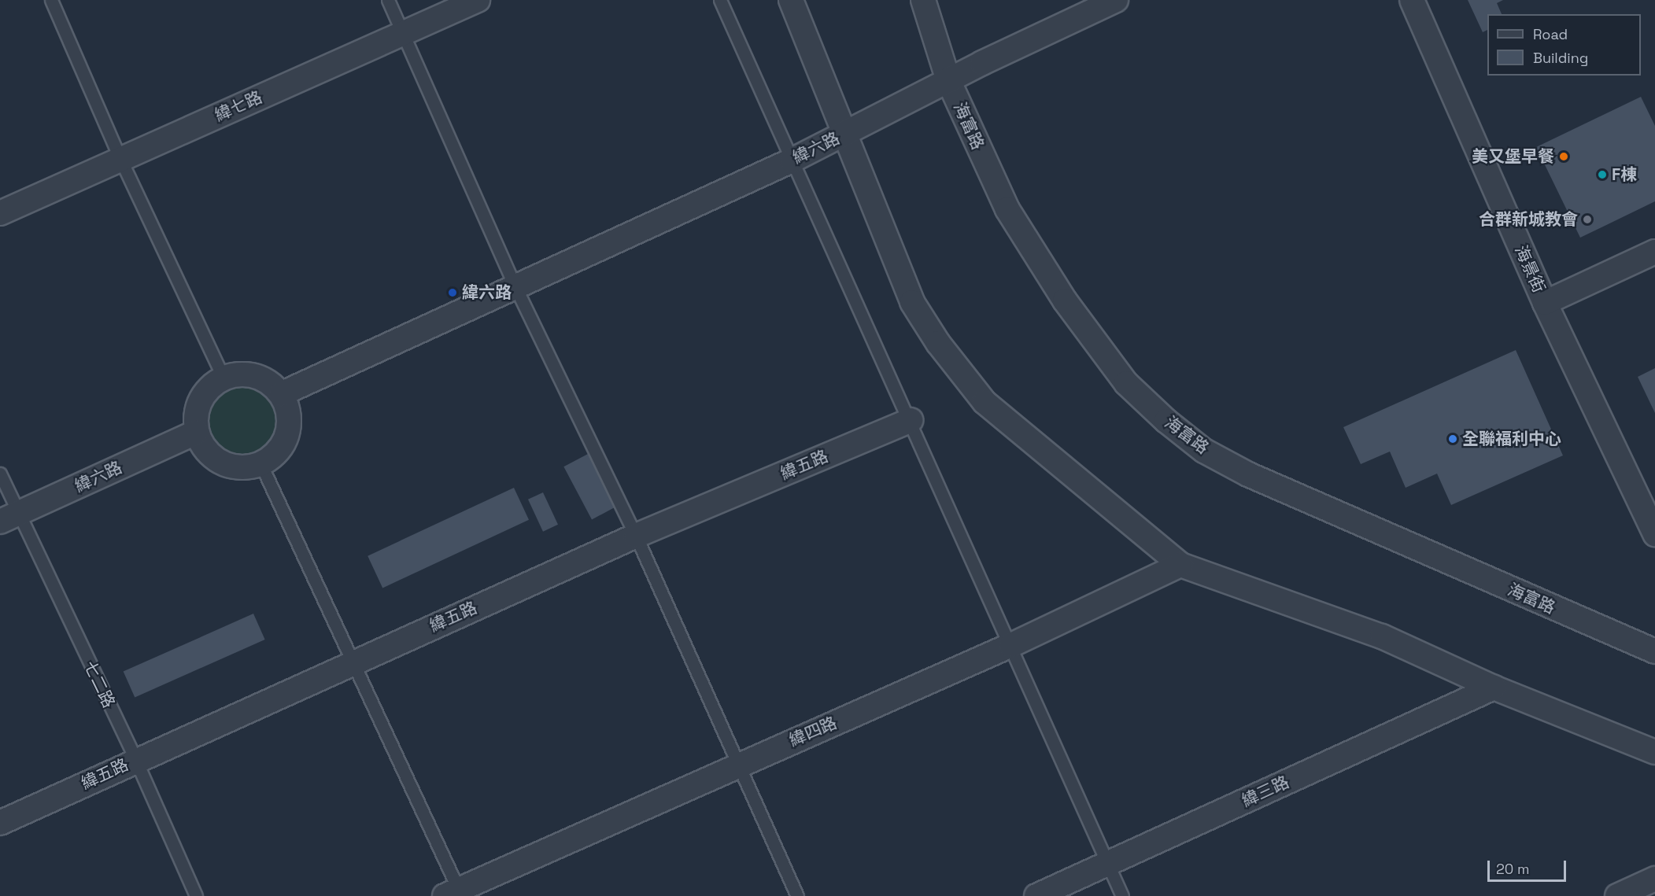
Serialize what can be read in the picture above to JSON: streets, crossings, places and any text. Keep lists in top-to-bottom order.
{
  "streets": {
    "street": [
      "緯七路",
      "海富路",
      "緯六路",
      "海景街",
      "緯五路",
      "緯四路",
      "緯三路"
    ],
    "lane": ["七二路"]
  },
  "crossings": [
    ["海富路", "緯六路"],
    ["緯六路", "七二路"],
    ["緯五路", "七二路"]
  ],
  "places": [
    "美又堡早餐",
    "F棟",
    "合群新城教會",
    "緯六路",
    "全聯福利中心"
  ],
  "legend": ["Road", "Building"],
  "scale_bar": "20 m"
}
